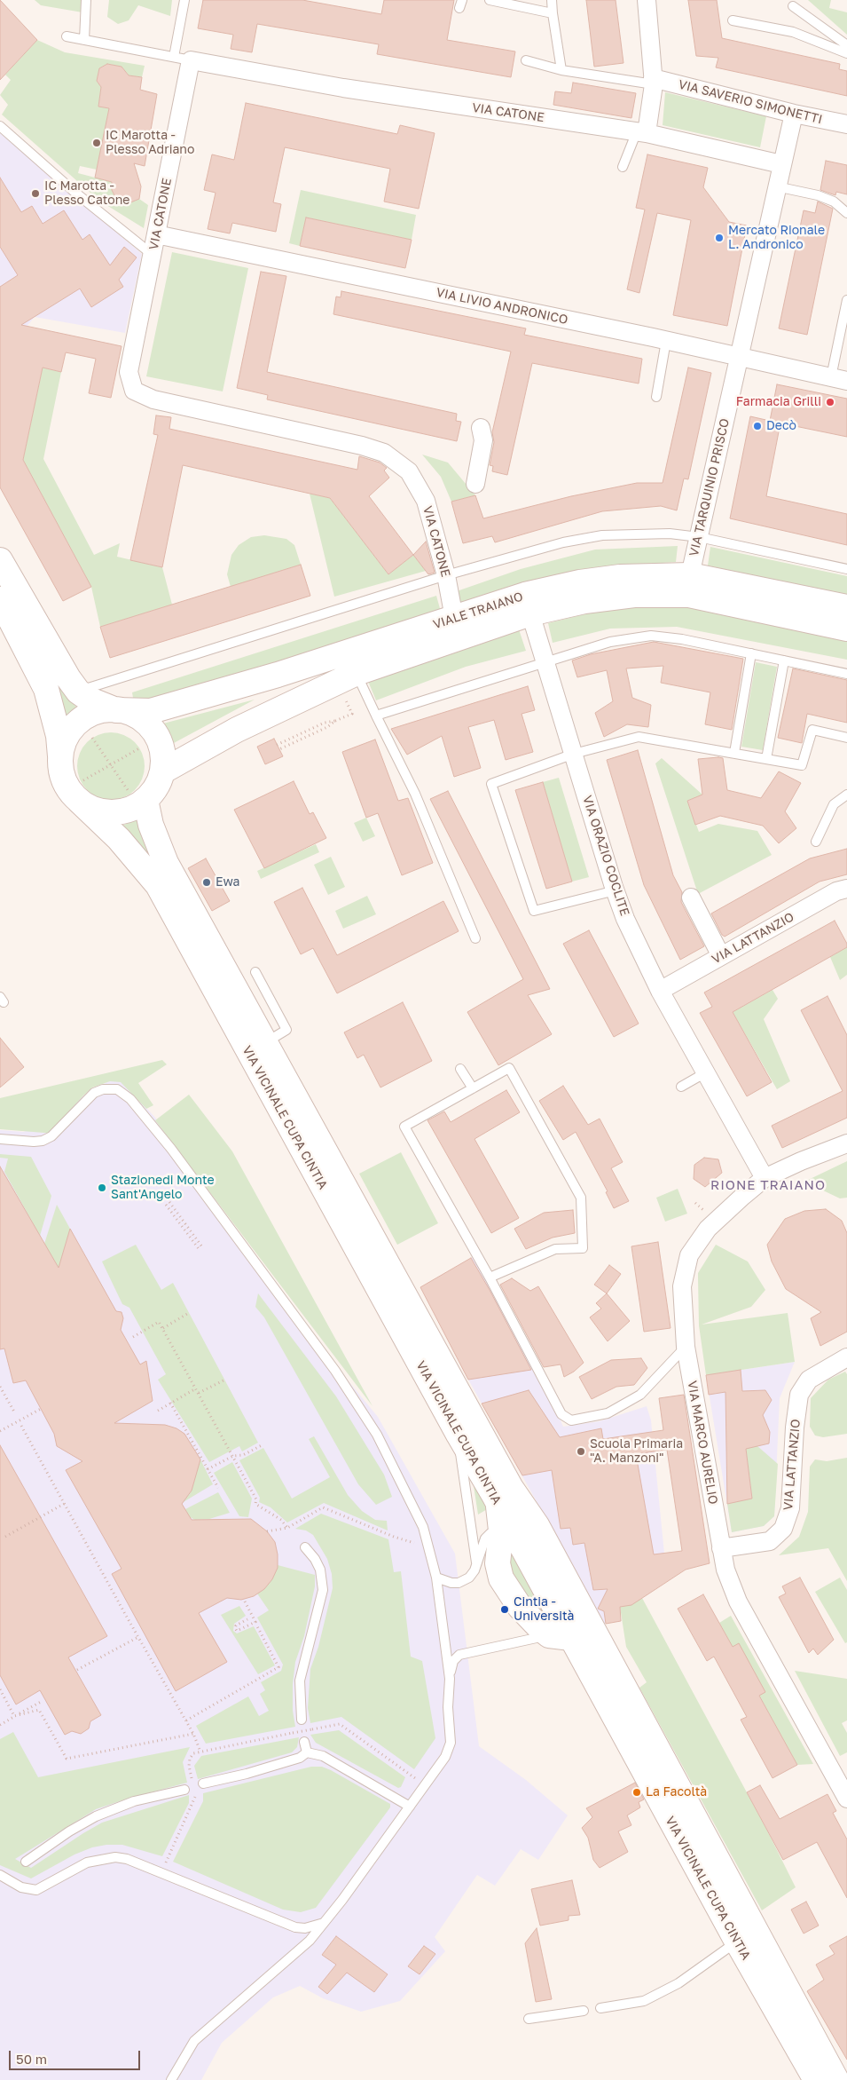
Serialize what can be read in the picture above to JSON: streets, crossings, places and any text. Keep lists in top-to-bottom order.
{
  "streets": {
    "main road": ["VIALE TRAIANO", "VIA VICINALE CUPA CINTIA"],
    "street": [
      "VIA SAVERIO SIMONETTI",
      "VIA CATONE",
      "VIA LIVIO ANDRONICO",
      "VIA TARQUINIO PRISCO",
      "VIA ORAZIO COCLITE",
      "VIA LATTANZIO",
      "VIA MARCO AURELIO"
    ]
  },
  "crossings": [
    ["VIA SAVERIO SIMONETTI", "VIA TARQUINIO PRISCO"],
    ["VIA CATONE", "VIA LIVIO ANDRONICO"],
    ["VIA CATONE", "VIA TARQUINIO PRISCO"],
    ["VIA CATONE", "VIALE TRAIANO"],
    ["VIA LIVIO ANDRONICO", "VIA TARQUINIO PRISCO"],
    ["VIA TARQUINIO PRISCO", "VIALE TRAIANO"],
    ["VIALE TRAIANO", "VIA ORAZIO COCLITE"],
    ["VIA ORAZIO COCLITE", "VIA LATTANZIO"],
    ["VIA ORAZIO COCLITE", "VIA MARCO AURELIO"],
    ["VIA LATTANZIO", "VIA MARCO AURELIO"]
  ],
  "districts": ["RIONE TRAIANO"],
  "places": [
    "IC Marotta - Plesso Adriano",
    "IC Marotta - Plesso Catone",
    "Mercato Rionale L. Andronico",
    "Farmacia Grilli",
    "Decò",
    "Ewa",
    "Stazionedi Monte Sant'Angelo",
    "Scuola Primaria \"A. Manzoni\"",
    "Cintia - Università",
    "La Facoltà"
  ],
  "scale_bar": "50 m"
}
